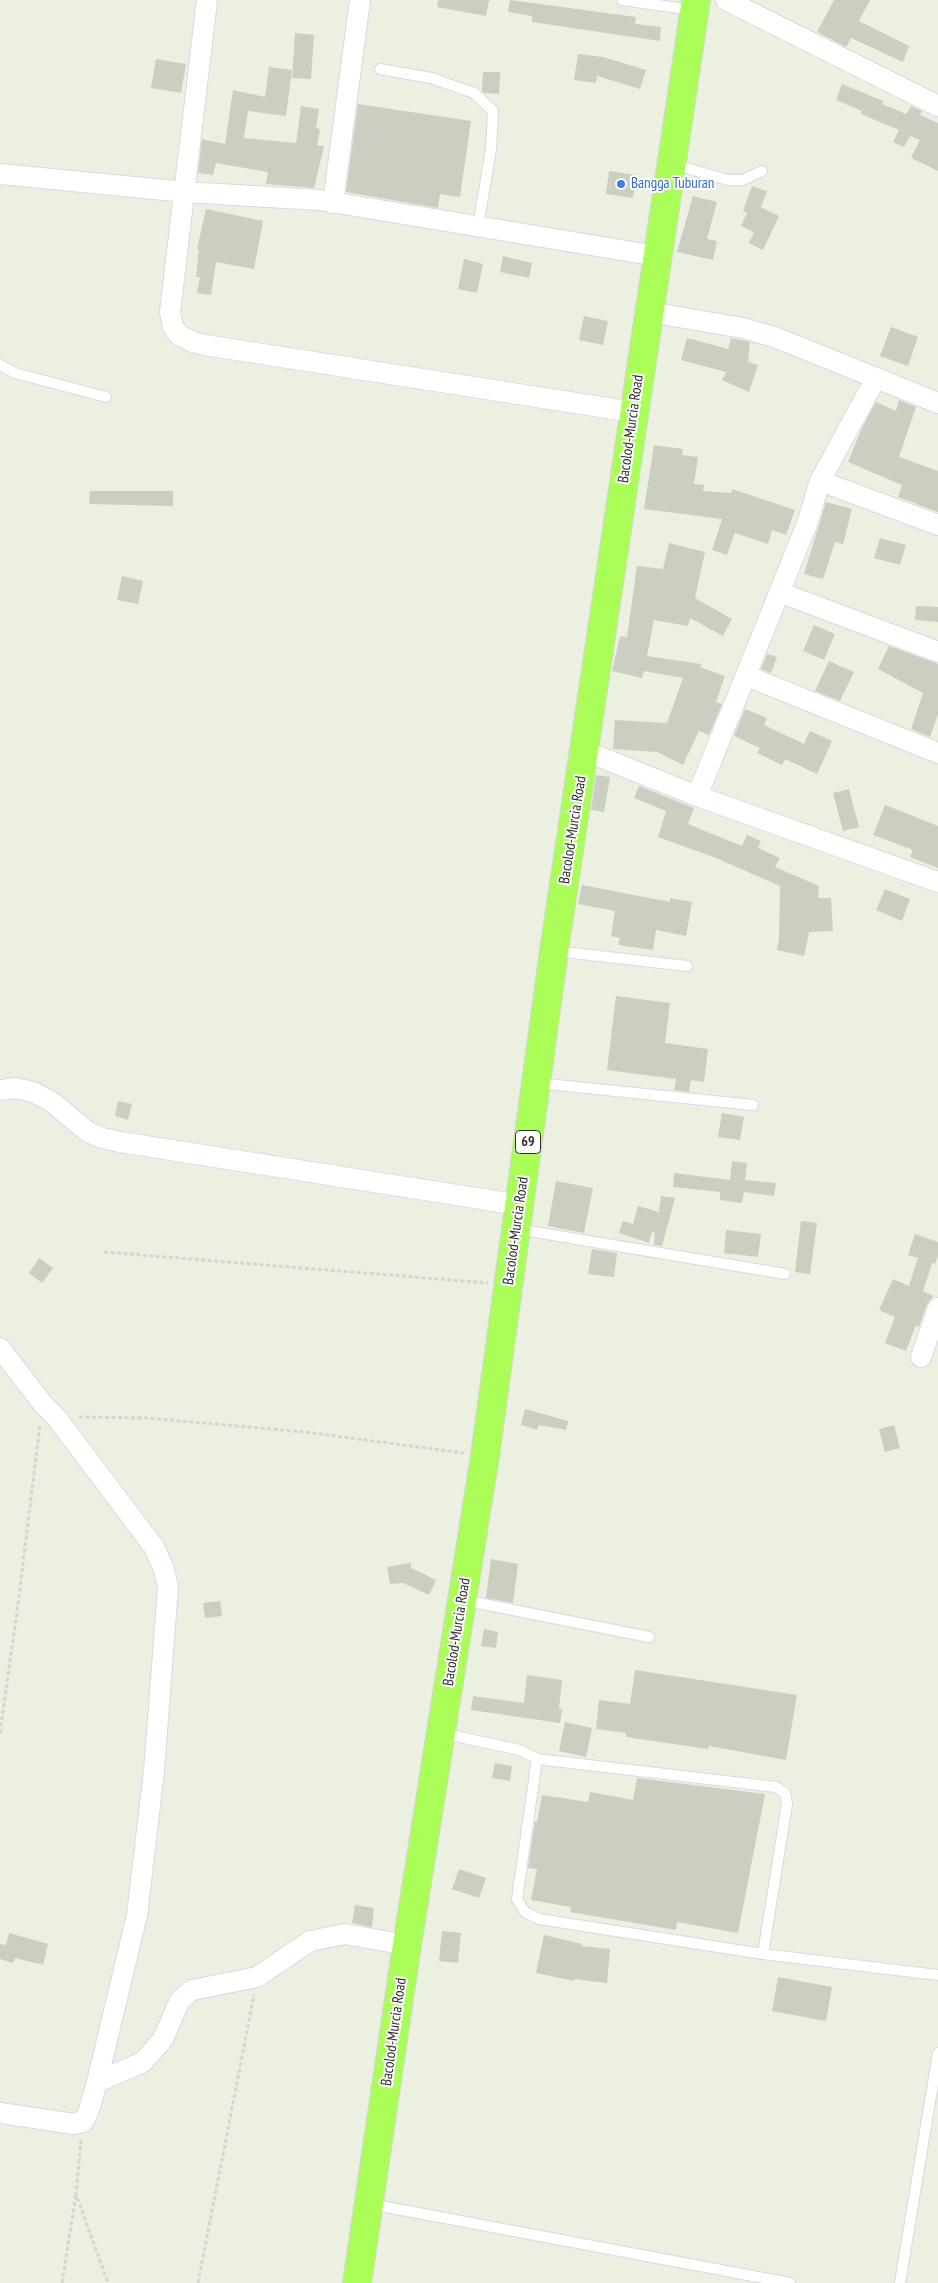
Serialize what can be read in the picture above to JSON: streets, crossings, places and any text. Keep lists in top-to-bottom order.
{
  "streets": {
    "main road": ["Bacolod-Murcia Road", "69"]
  },
  "places": ["Bangga Tuburan"]
}
